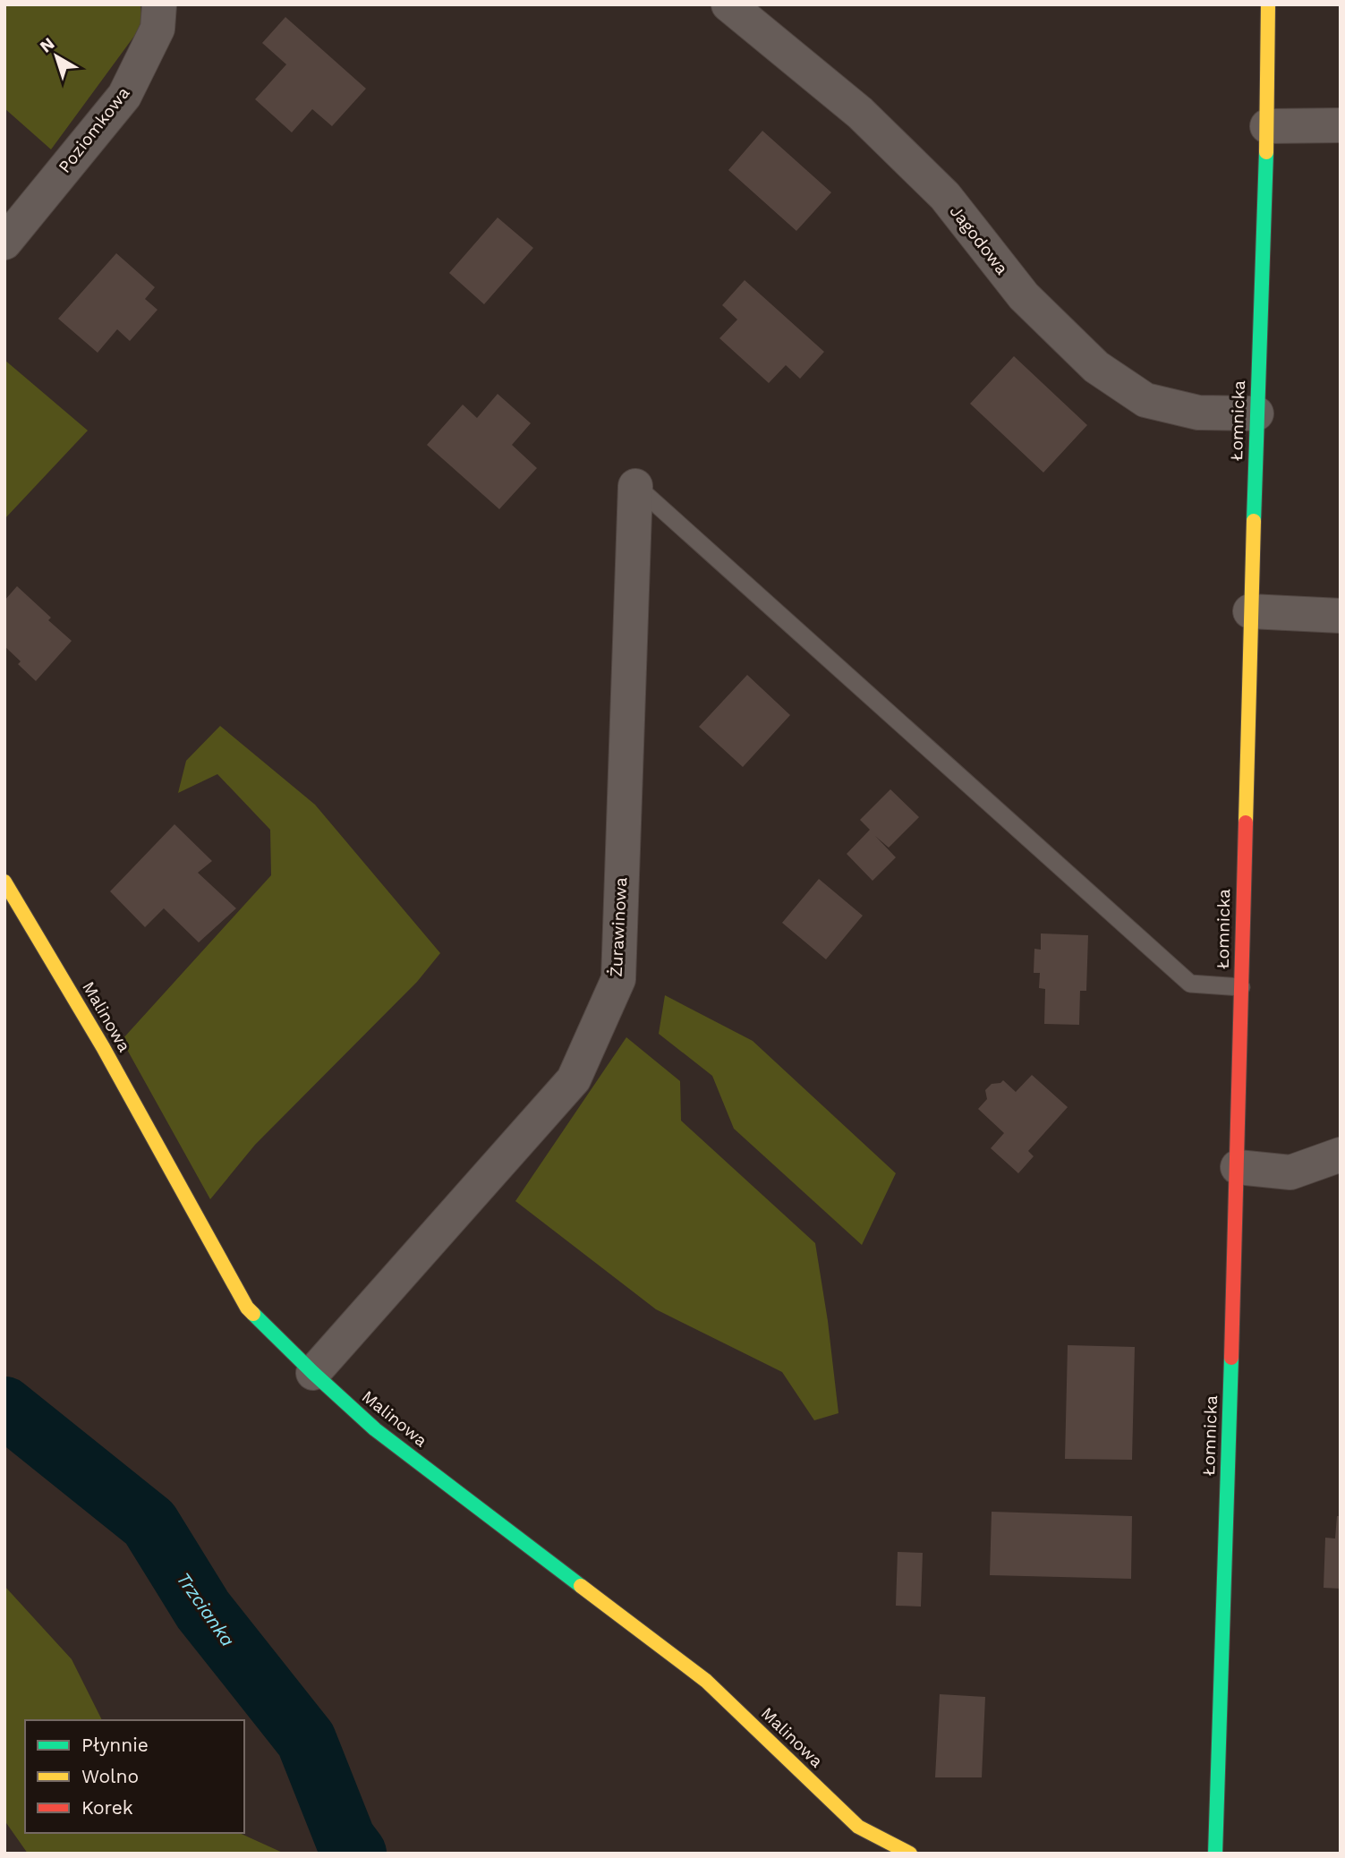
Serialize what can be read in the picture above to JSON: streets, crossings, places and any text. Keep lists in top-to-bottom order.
{
  "streets": {
    "street": [
      "Poziomkowa",
      "Jagodowa",
      "Łomnicka",
      "Żurawinowa",
      "Malinowa"
    ]
  },
  "crossings": [
    ["Jagodowa", "Łomnicka"],
    ["Żurawinowa", "Malinowa"]
  ],
  "water": ["Trzcianka"],
  "legend": ["Płynnie", "Wolno", "Korek"],
  "north": "top left"
}
